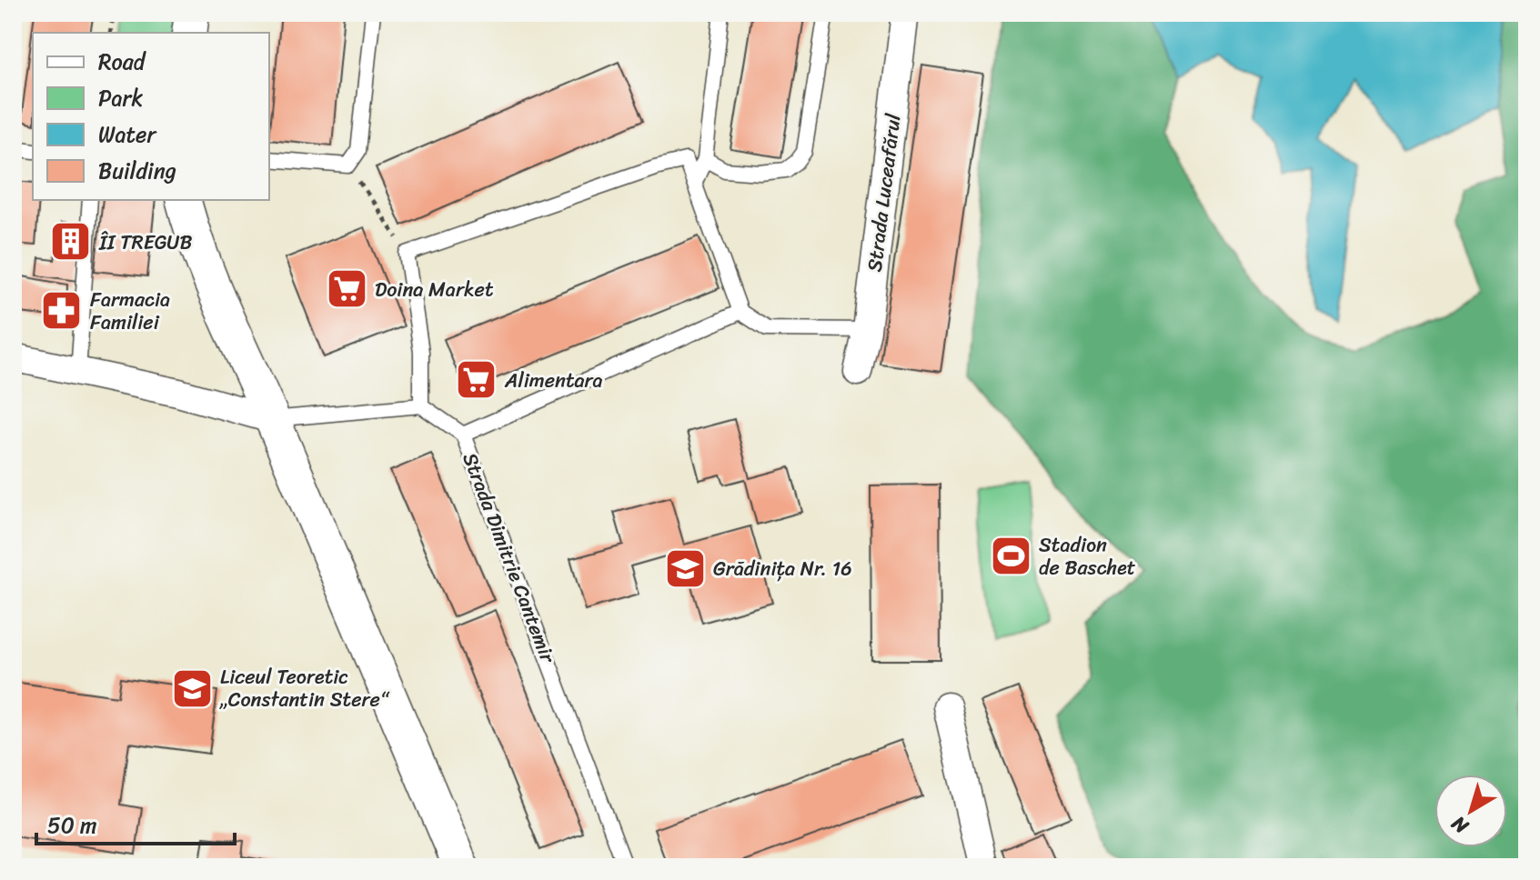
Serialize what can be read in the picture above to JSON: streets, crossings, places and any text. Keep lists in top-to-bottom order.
{
  "streets": {
    "street": ["Strada Luceafărul"],
    "lane": ["Strada Dimitrie Cantemir"]
  },
  "places": {
    "building": ["ÎI TREGUB"],
    "supermarket": ["Doina Market", "Alimentara"],
    "pharmacy": ["Farmacia Familiei"],
    "sports": ["Stadion de Baschet"],
    "school or university": ["Grădinița Nr. 16", "Liceul Teoretic „Constantin Stere“"]
  },
  "legend": [
    "Road",
    "Park",
    "Water",
    "Building"
  ],
  "scale_bar": "50 m",
  "north": "bottom left"
}
